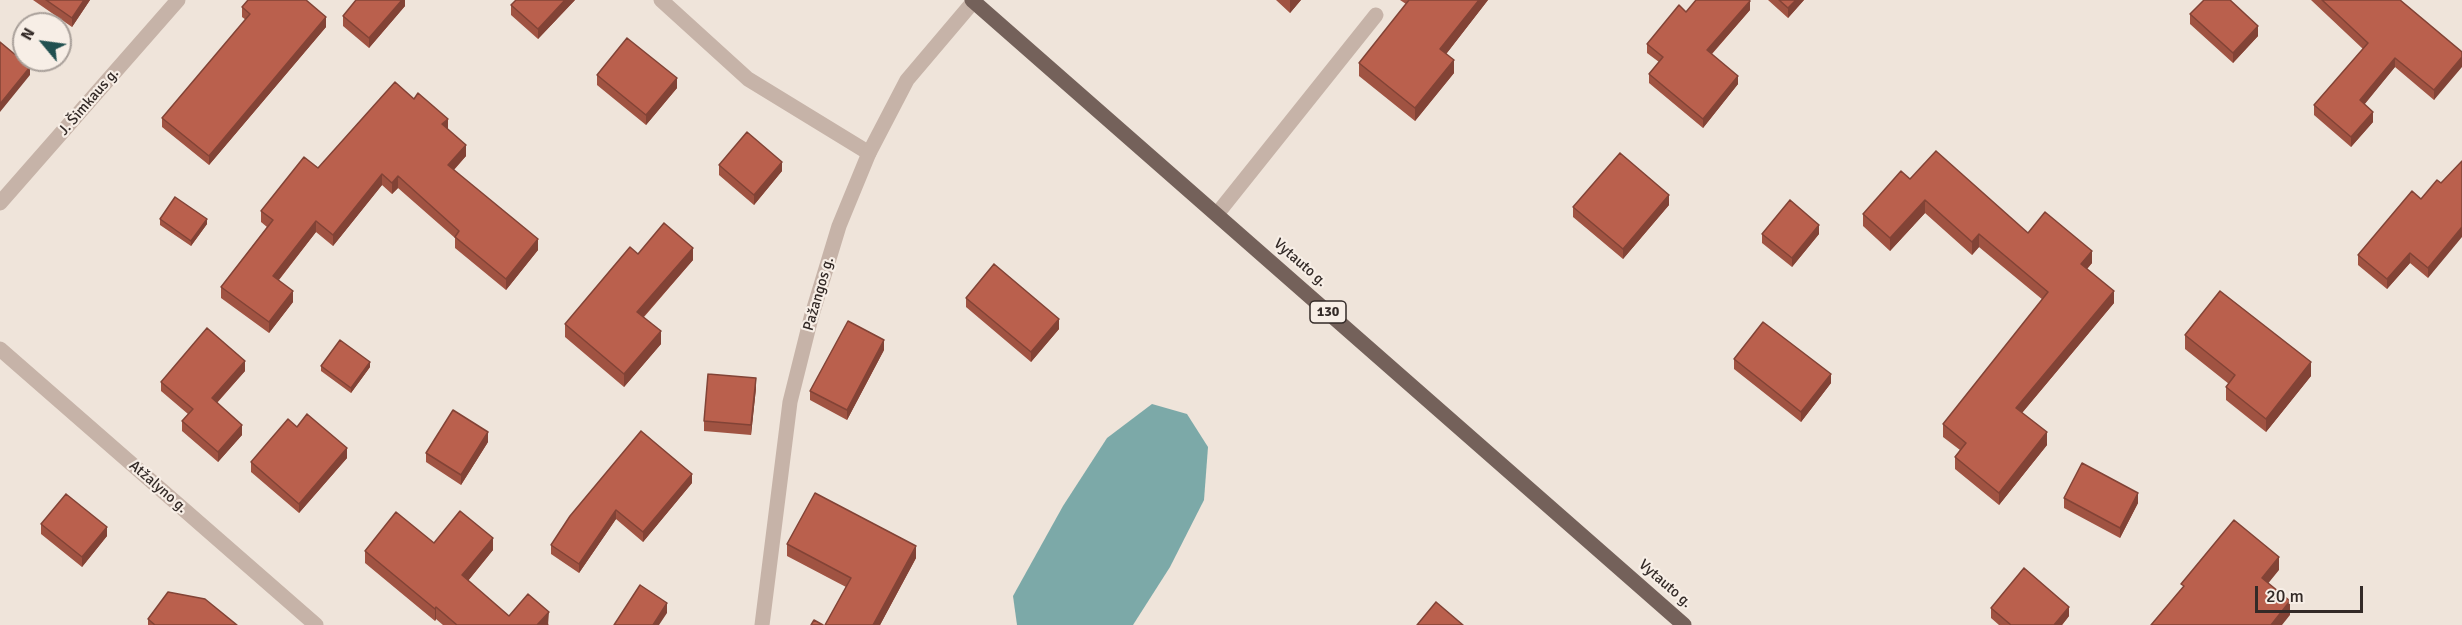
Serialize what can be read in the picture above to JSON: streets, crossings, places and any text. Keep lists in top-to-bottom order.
{
  "streets": {
    "main road": ["Vytauto g.", "130"],
    "street": ["J. Šimkaus g.", "Pažangos g.", "Atžalyno g."]
  },
  "crossings": [
    ["Vytauto g.", "Pažangos g."]
  ],
  "scale_bar": "20 m",
  "north": "top left"
}
